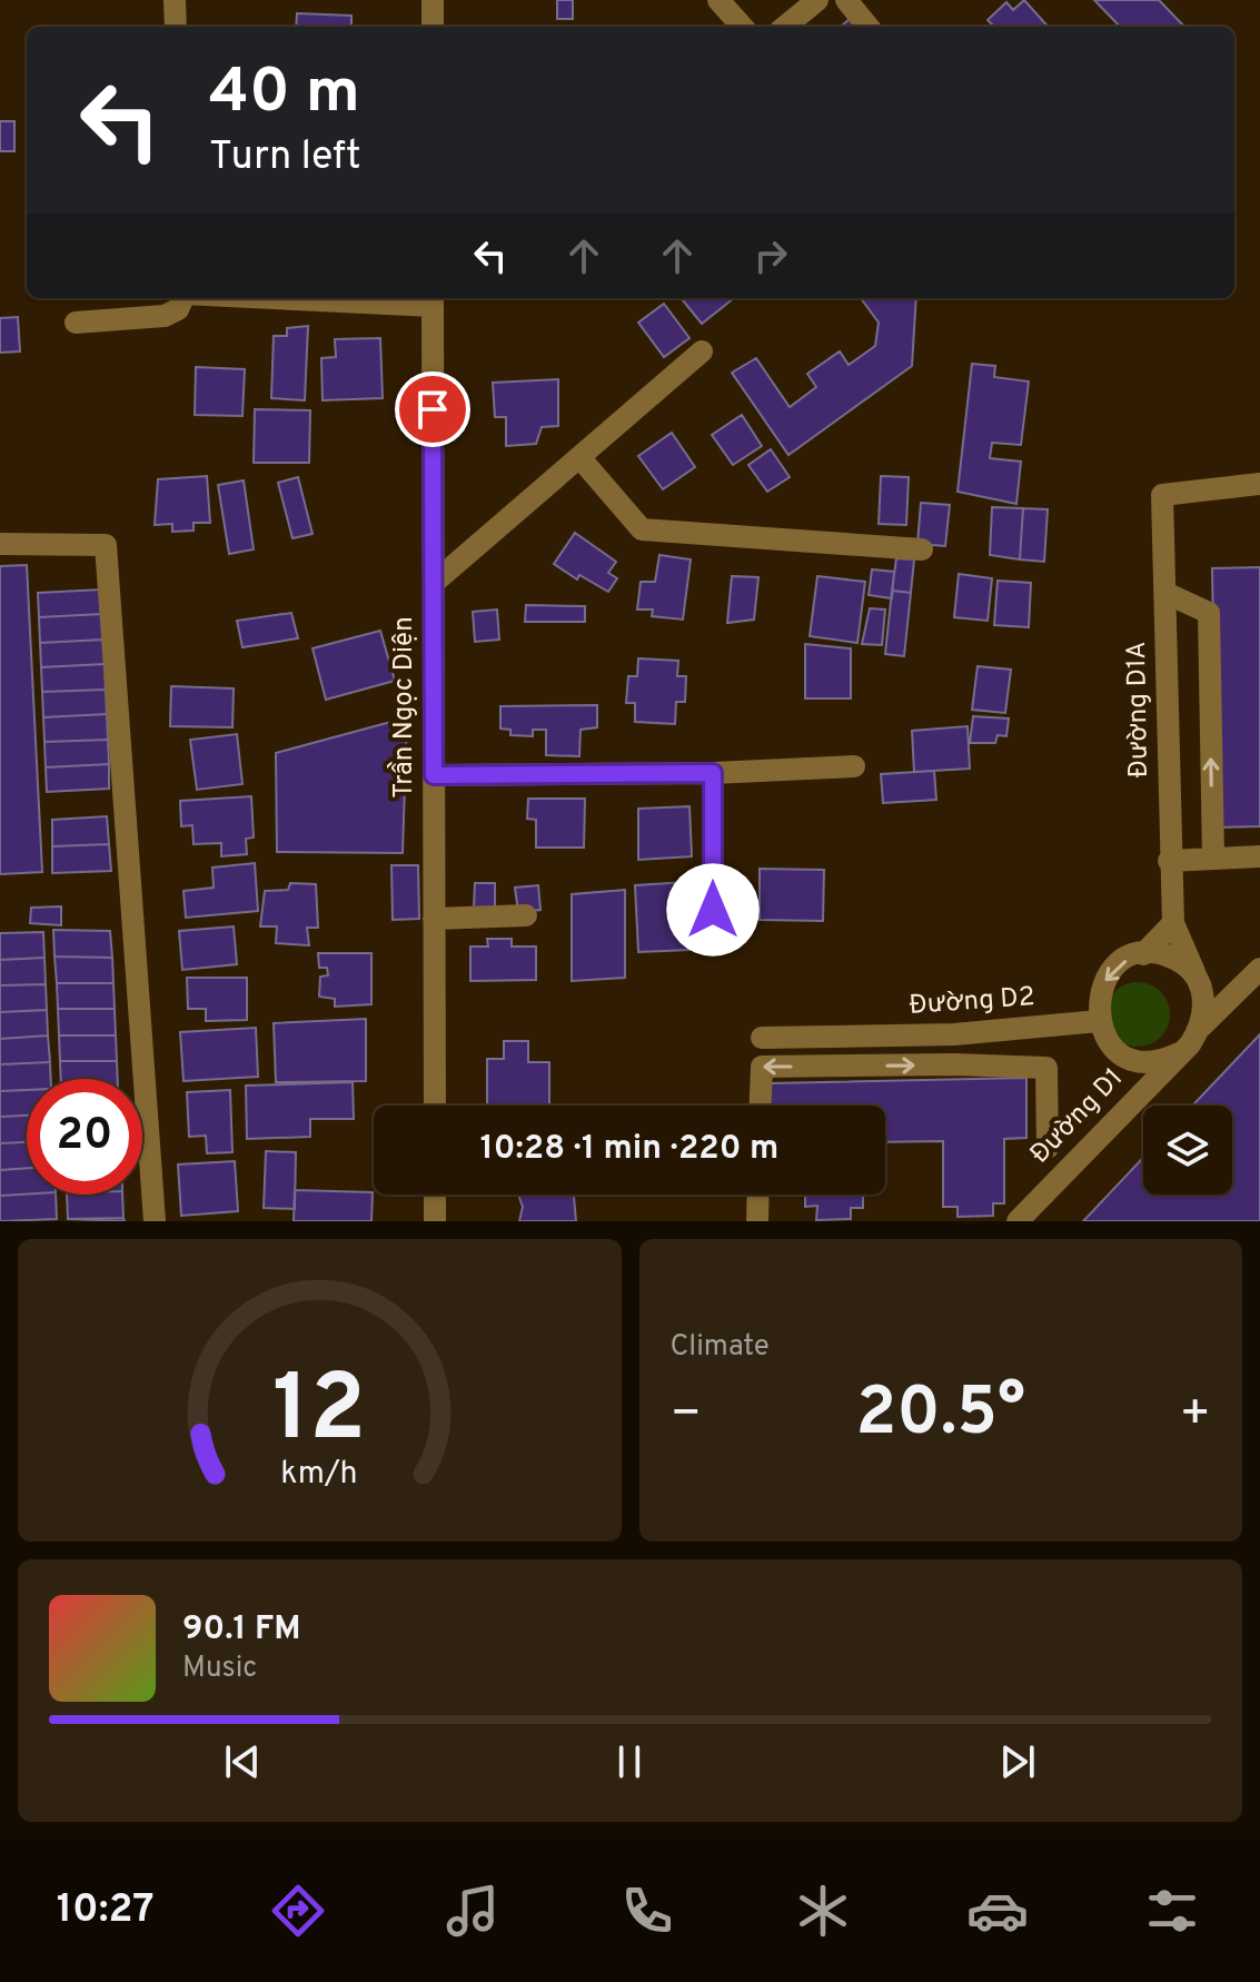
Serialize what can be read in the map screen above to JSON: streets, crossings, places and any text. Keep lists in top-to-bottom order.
{
  "streets": {
    "street": [
      "Trần Ngọc Diện",
      "Đường D1A",
      "Đường D2",
      "Đường D1"
    ]
  },
  "crossings": [
    ["Đường D1A", "Đường D2"],
    ["Đường D1A", "Đường D1"],
    ["Đường D2", "Đường D1"]
  ],
  "page": {
    "turn": ["40 m", "Turn left"],
    "limit": "20",
    "trip": "10:28 · 1 min · 220 m",
    "tile": "Climate",
    "heat": ["−", "20.5°", "+"],
    "song": ["90.1 FM", "Music"],
    "tabs": "10:27",
    "gauge": ["12", "km/h"]
  }
}
